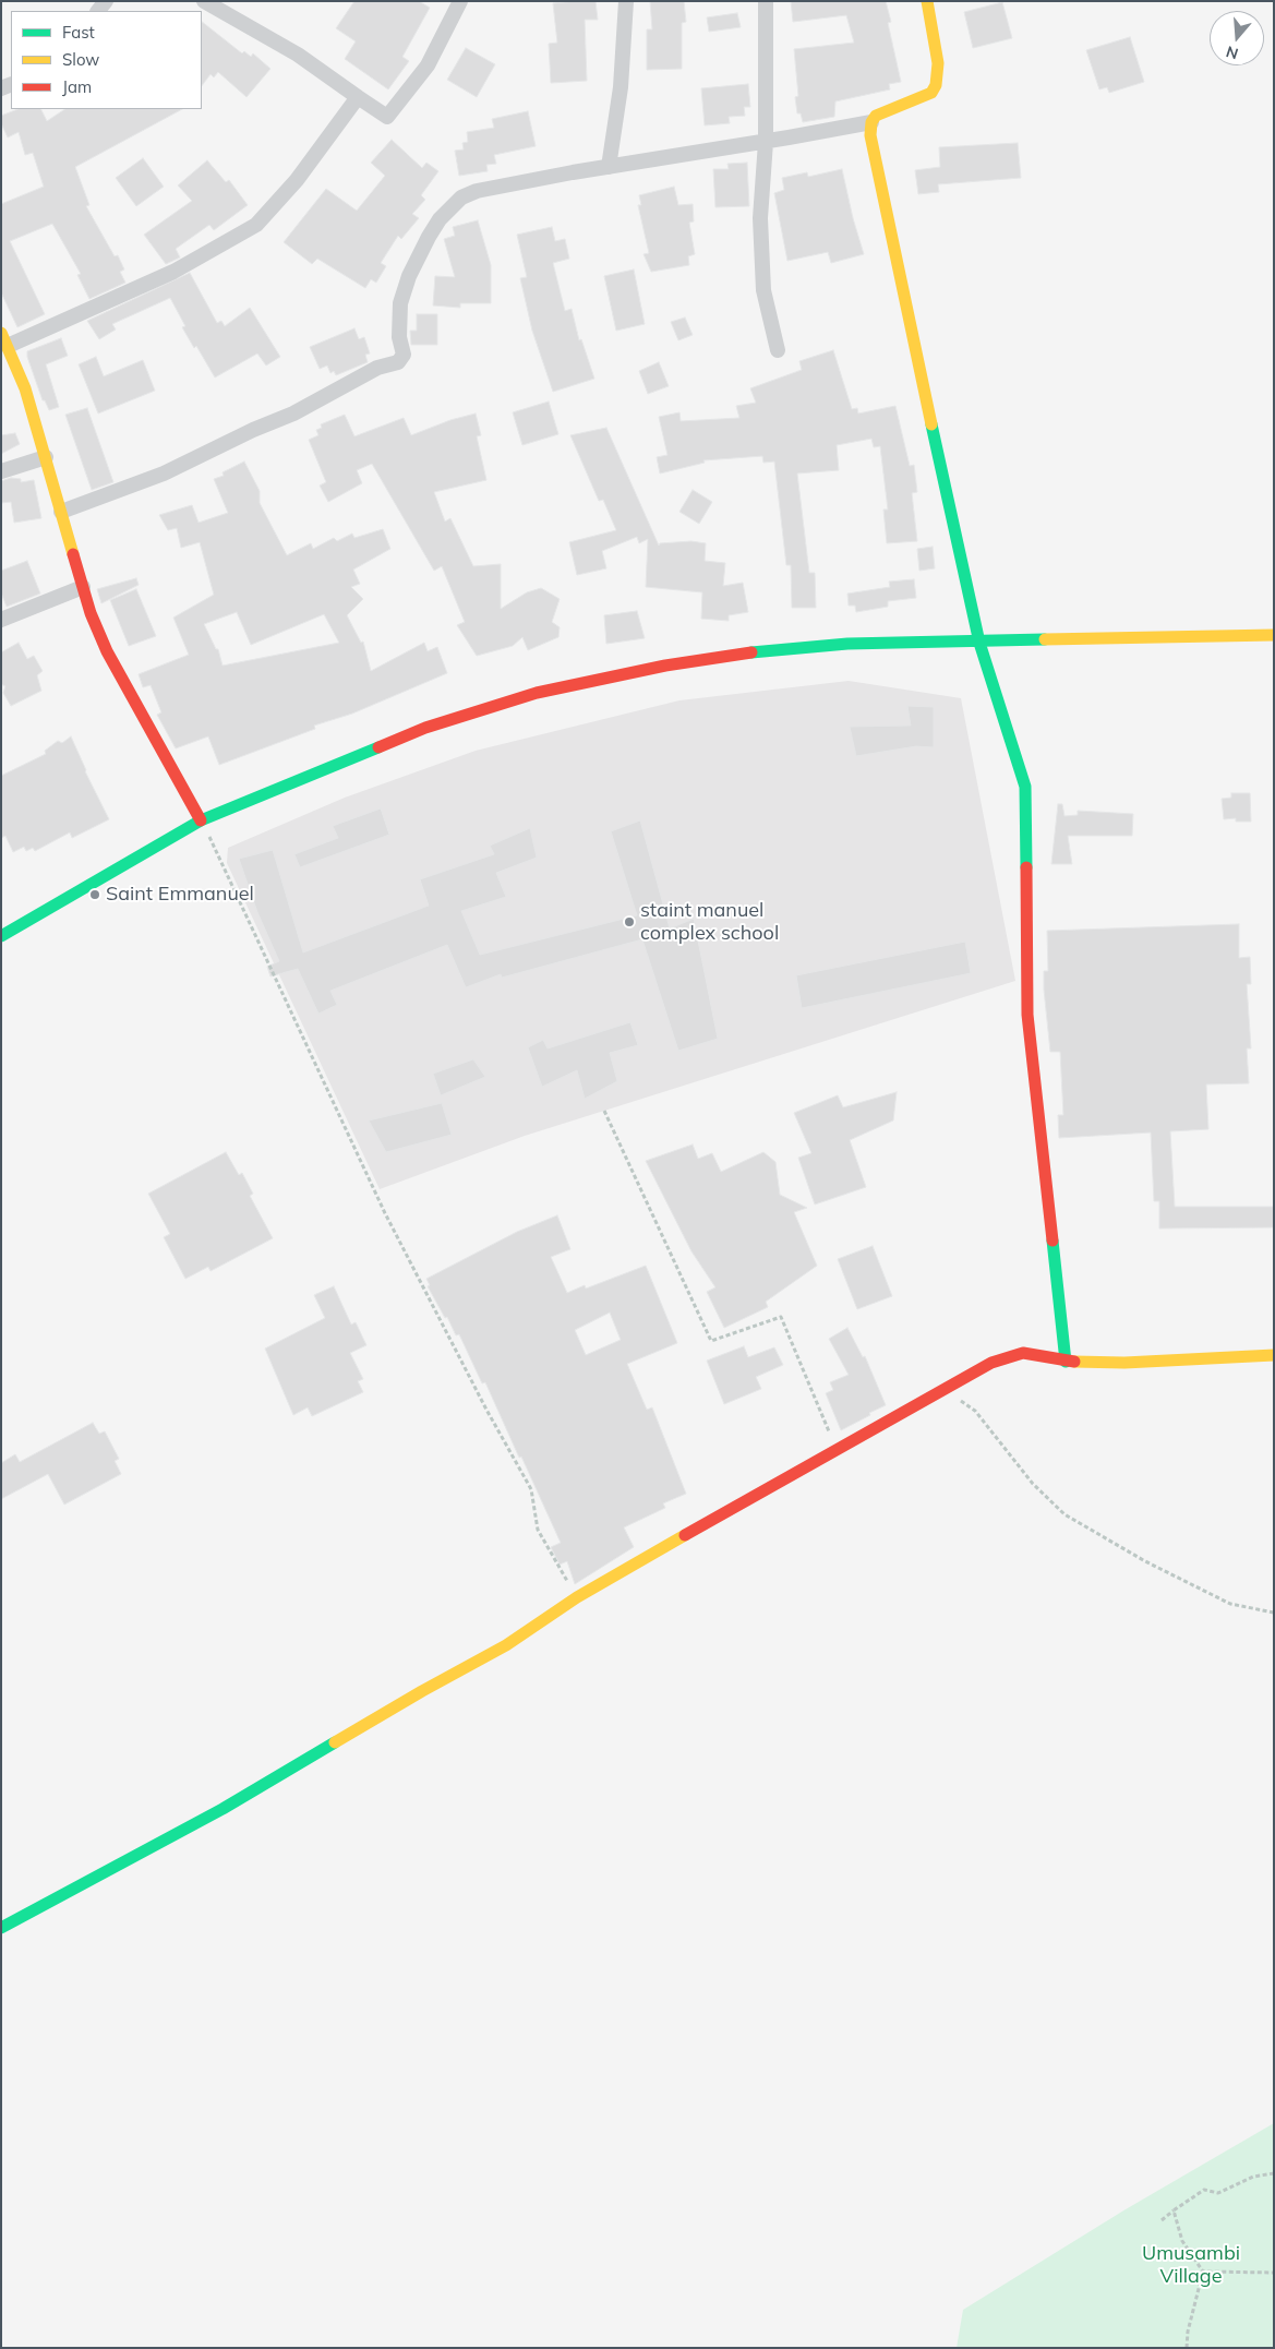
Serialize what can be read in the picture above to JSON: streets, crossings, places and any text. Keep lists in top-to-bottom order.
{
  "parks": ["Umusambi Village"],
  "places": ["Saint Emmanuel", "staint manuel complex school"],
  "legend": ["Fast", "Slow", "Jam"],
  "north": "bottom"
}
